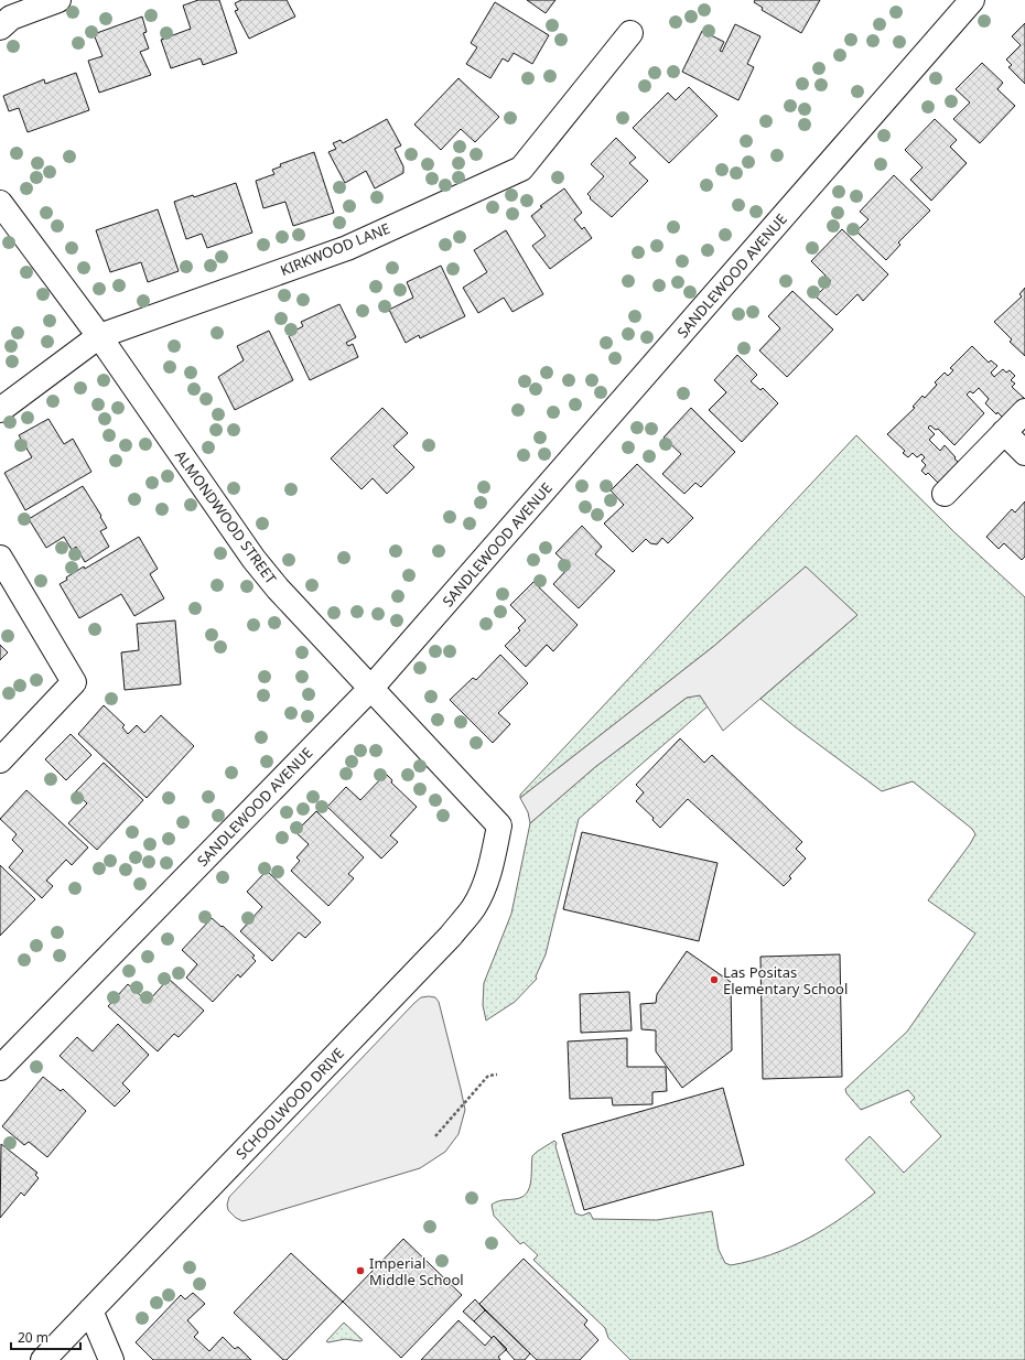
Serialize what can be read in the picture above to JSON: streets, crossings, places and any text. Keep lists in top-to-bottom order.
{
  "streets": {
    "street": [
      "KIRKWOOD LANE",
      "SANDLEWOOD AVENUE",
      "ALMONDWOOD STREET",
      "SCHOOLWOOD DRIVE"
    ]
  },
  "crossings": [
    ["KIRKWOOD LANE", "ALMONDWOOD STREET"],
    ["SANDLEWOOD AVENUE", "ALMONDWOOD STREET"],
    ["ALMONDWOOD STREET", "SCHOOLWOOD DRIVE"]
  ],
  "places": ["Las Positas Elementary School", "Imperial Middle School"],
  "scale_bar": "20 m"
}
